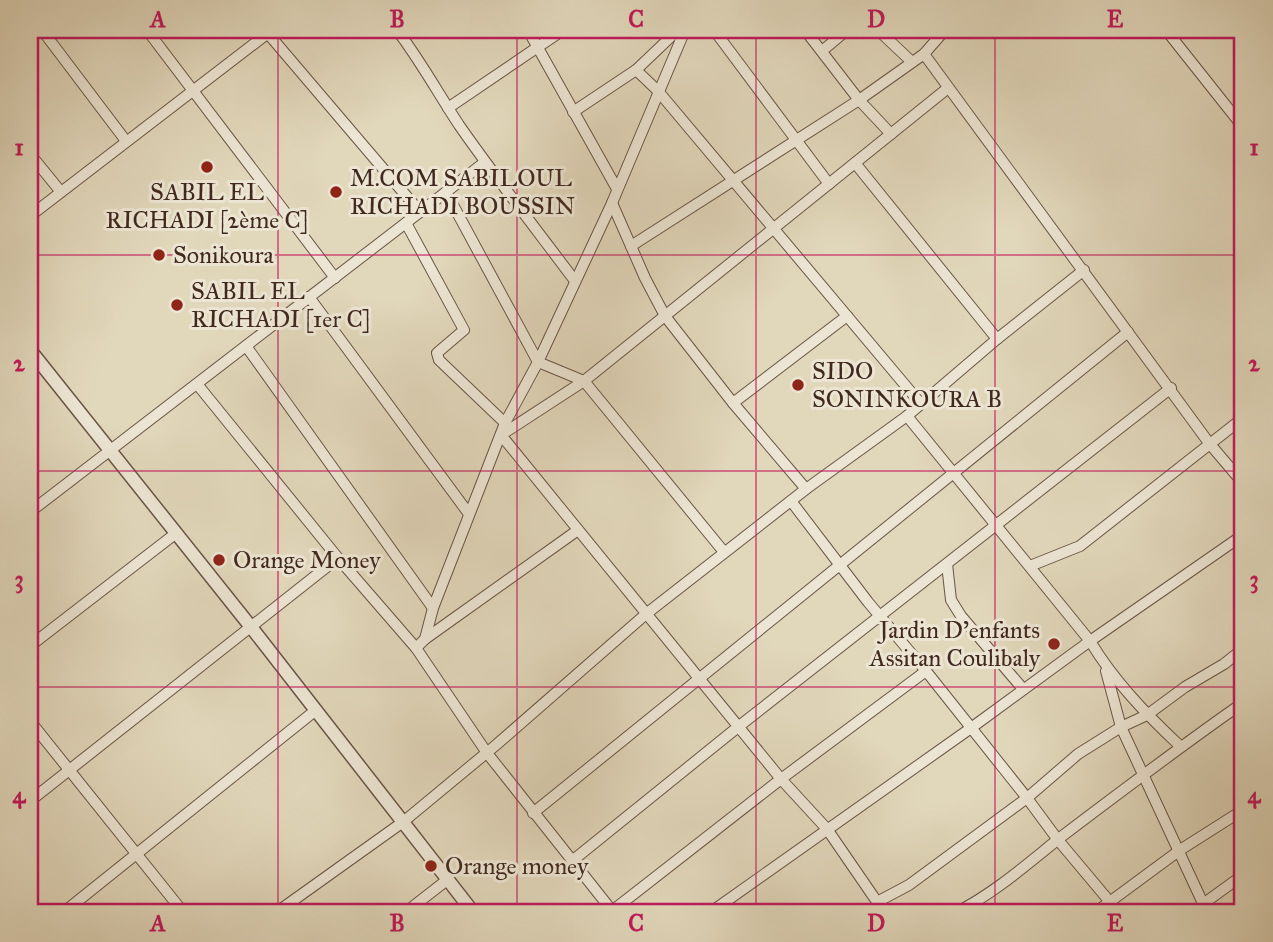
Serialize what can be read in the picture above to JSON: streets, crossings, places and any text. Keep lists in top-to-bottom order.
{
  "places": [
    "SABIL EL RICHADI [2ème C]",
    "M.COM SABILOUL RICHADI BOUSSIN",
    "Sonikoura",
    "SABIL EL RICHADI [1er C]",
    "SIDO SONINKOURA B",
    "Orange Money",
    "Jardin D'enfants Assitan Coulibaly",
    "Orange money"
  ],
  "grid": {
    "columns": [
      "A",
      "B",
      "C",
      "D",
      "E"
    ],
    "rows": [
      "1",
      "2",
      "3",
      "4"
    ]
  }
}
